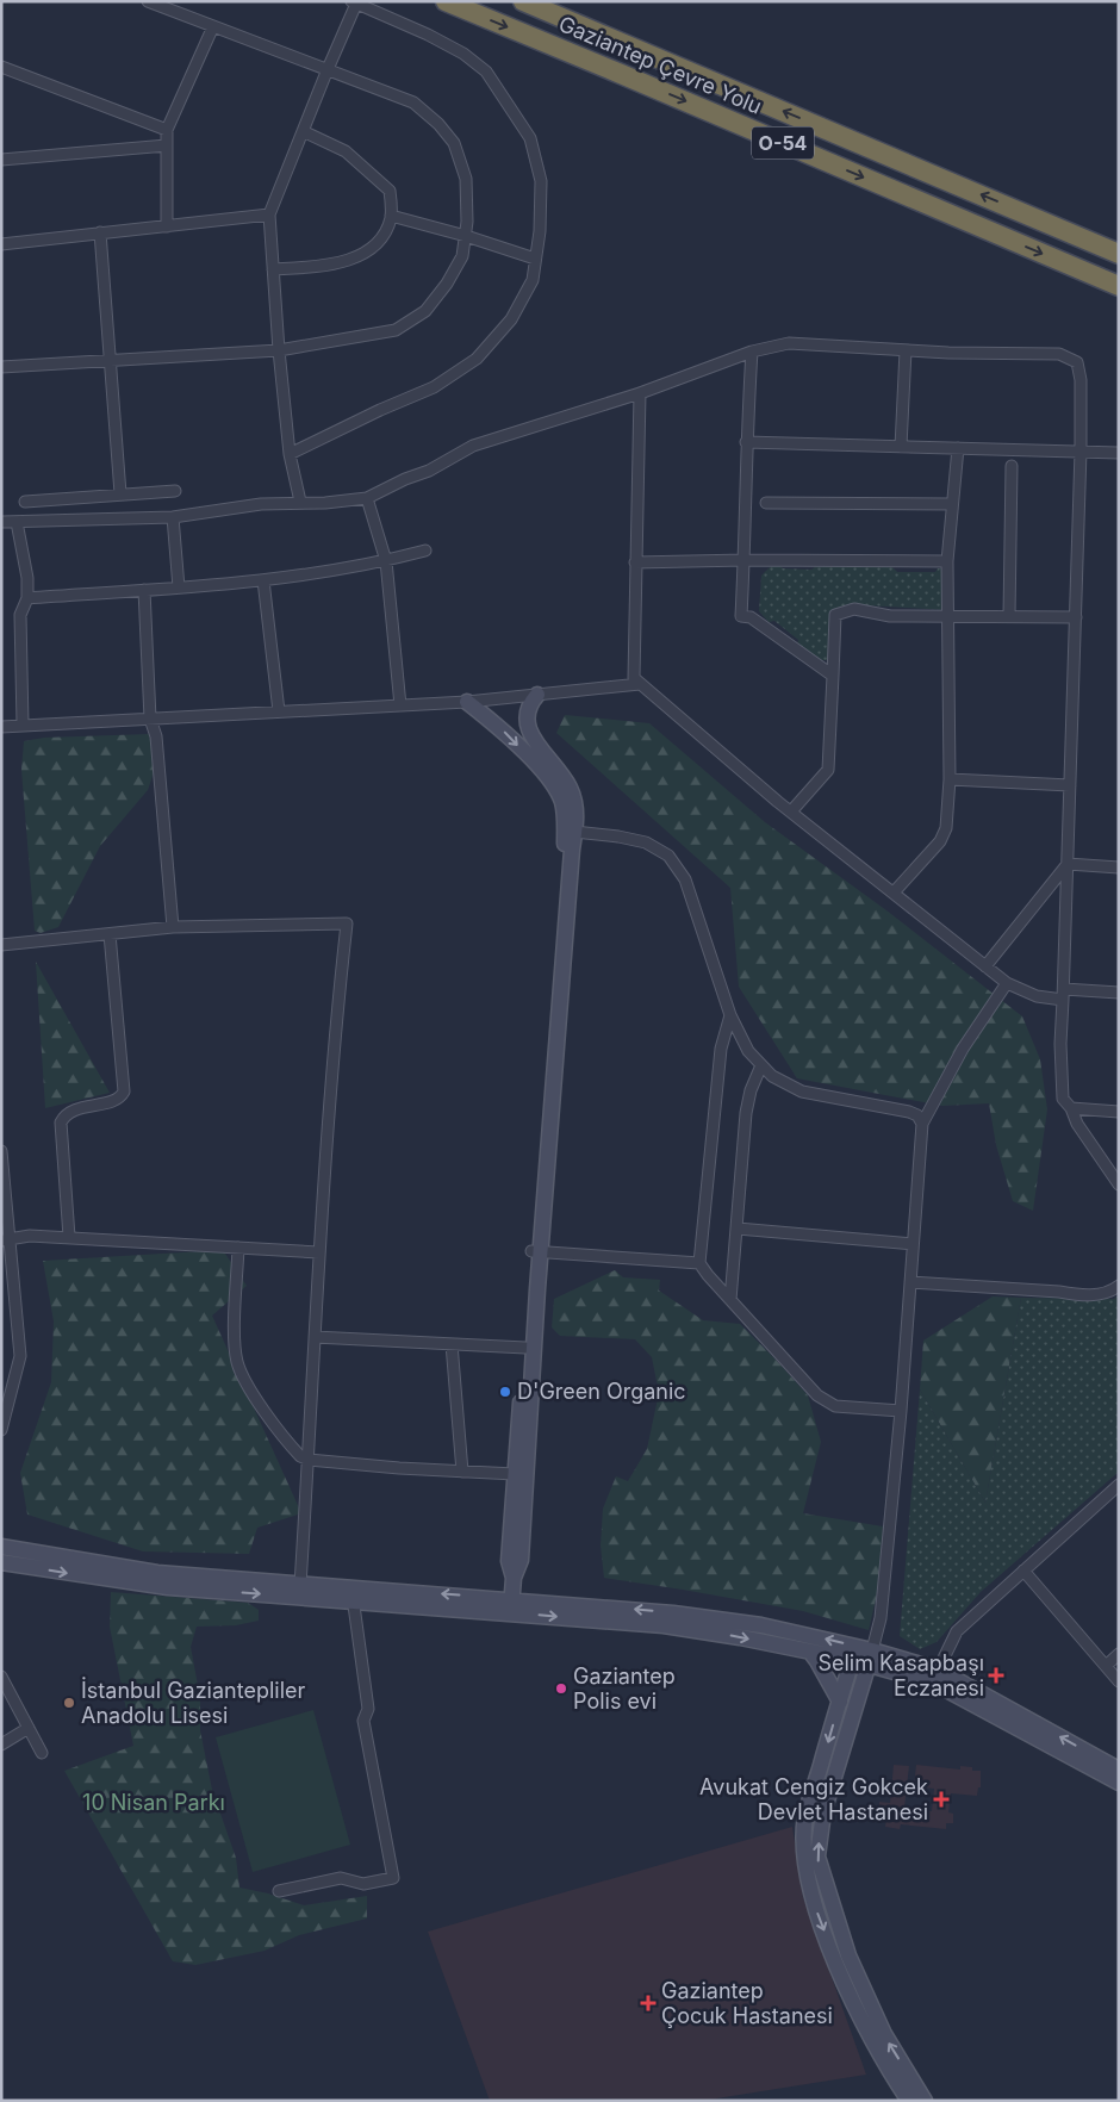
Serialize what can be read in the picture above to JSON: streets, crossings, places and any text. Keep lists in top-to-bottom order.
{
  "streets": {
    "highway": ["Gaziantep Çevre Yolu", "O-54"]
  },
  "parks": ["10 Nisan Parkı"],
  "places": {
    "other": ["D'Green Organic", "Gaziantep Polis evi", "İstanbul Gaziantepliler Anadolu Lisesi"],
    "health": ["Selim Kasapbaşı Eczanesi", "Avukat Cengiz Gokcek Devlet Hastanesi", "Gaziantep Çocuk Hastanesi"]
  }
}
